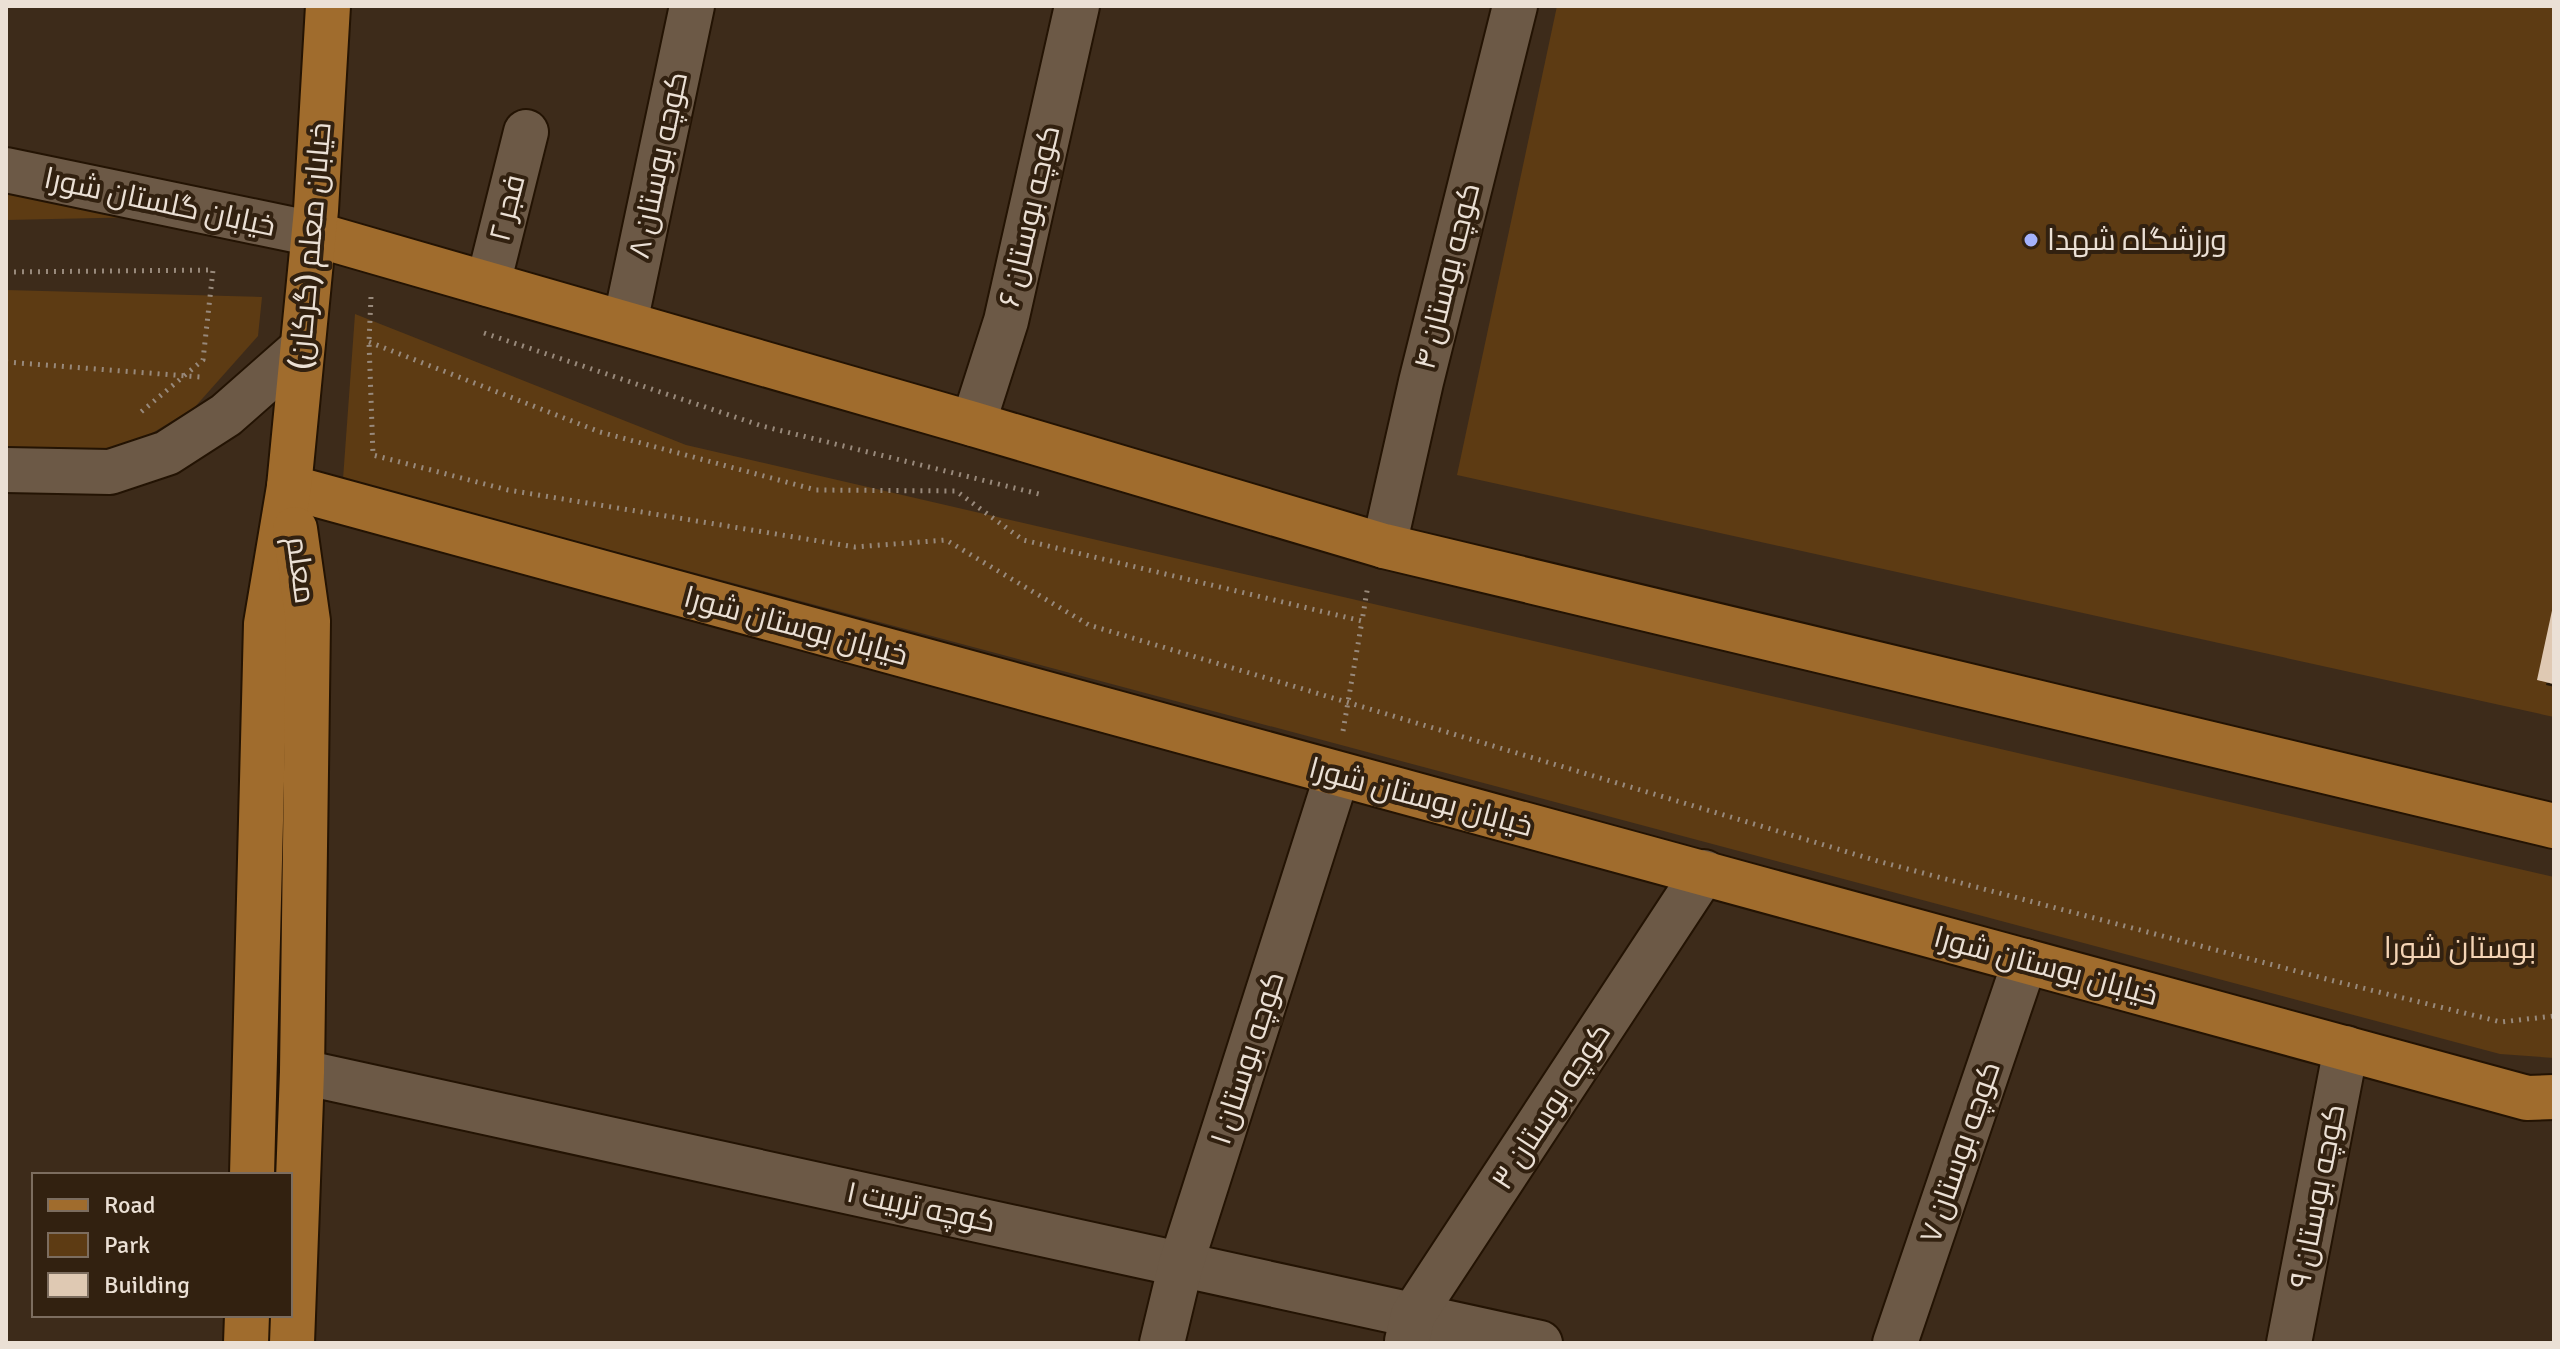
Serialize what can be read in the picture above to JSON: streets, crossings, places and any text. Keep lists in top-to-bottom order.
{
  "streets": {
    "main road": ["خیابان معلم (گرکان)", "معلم", "خیابان بوستان شورا"],
    "street": [
      "کوچه بوستان ۸",
      "خیابان گلستان شورا",
      "فجر ۲",
      "کوچه بوستان ۶",
      "کوچه بوستان ۴",
      "کوچه بوستان ۱",
      "کوچه بوستان ۳",
      "کوچه بوستان ۷",
      "کوچه بوستان ۹",
      "کوچه تربیت ۱"
    ]
  },
  "crossings": [
    ["خیابان گلستان شورا", "خیابان معلم (گرکان)"],
    ["خیابان معلم (گرکان)", "معلم"],
    ["خیابان معلم (گرکان)", "خیابان بوستان شورا"],
    ["معلم", "خیابان بوستان شورا"],
    ["معلم", "کوچه تربیت ۱"],
    ["خیابان بوستان شورا", "کوچه بوستان ۱"],
    ["خیابان بوستان شورا", "کوچه بوستان ۳"],
    ["خیابان بوستان شورا", "کوچه بوستان ۷"],
    ["خیابان بوستان شورا", "کوچه بوستان ۹"],
    ["کوچه بوستان ۱", "کوچه تربیت ۱"],
    ["کوچه بوستان ۳", "کوچه تربیت ۱"]
  ],
  "parks": ["بوستان شورا"],
  "places": ["ورزشگاه شهدا"],
  "legend": ["Road", "Park", "Building"]
}
